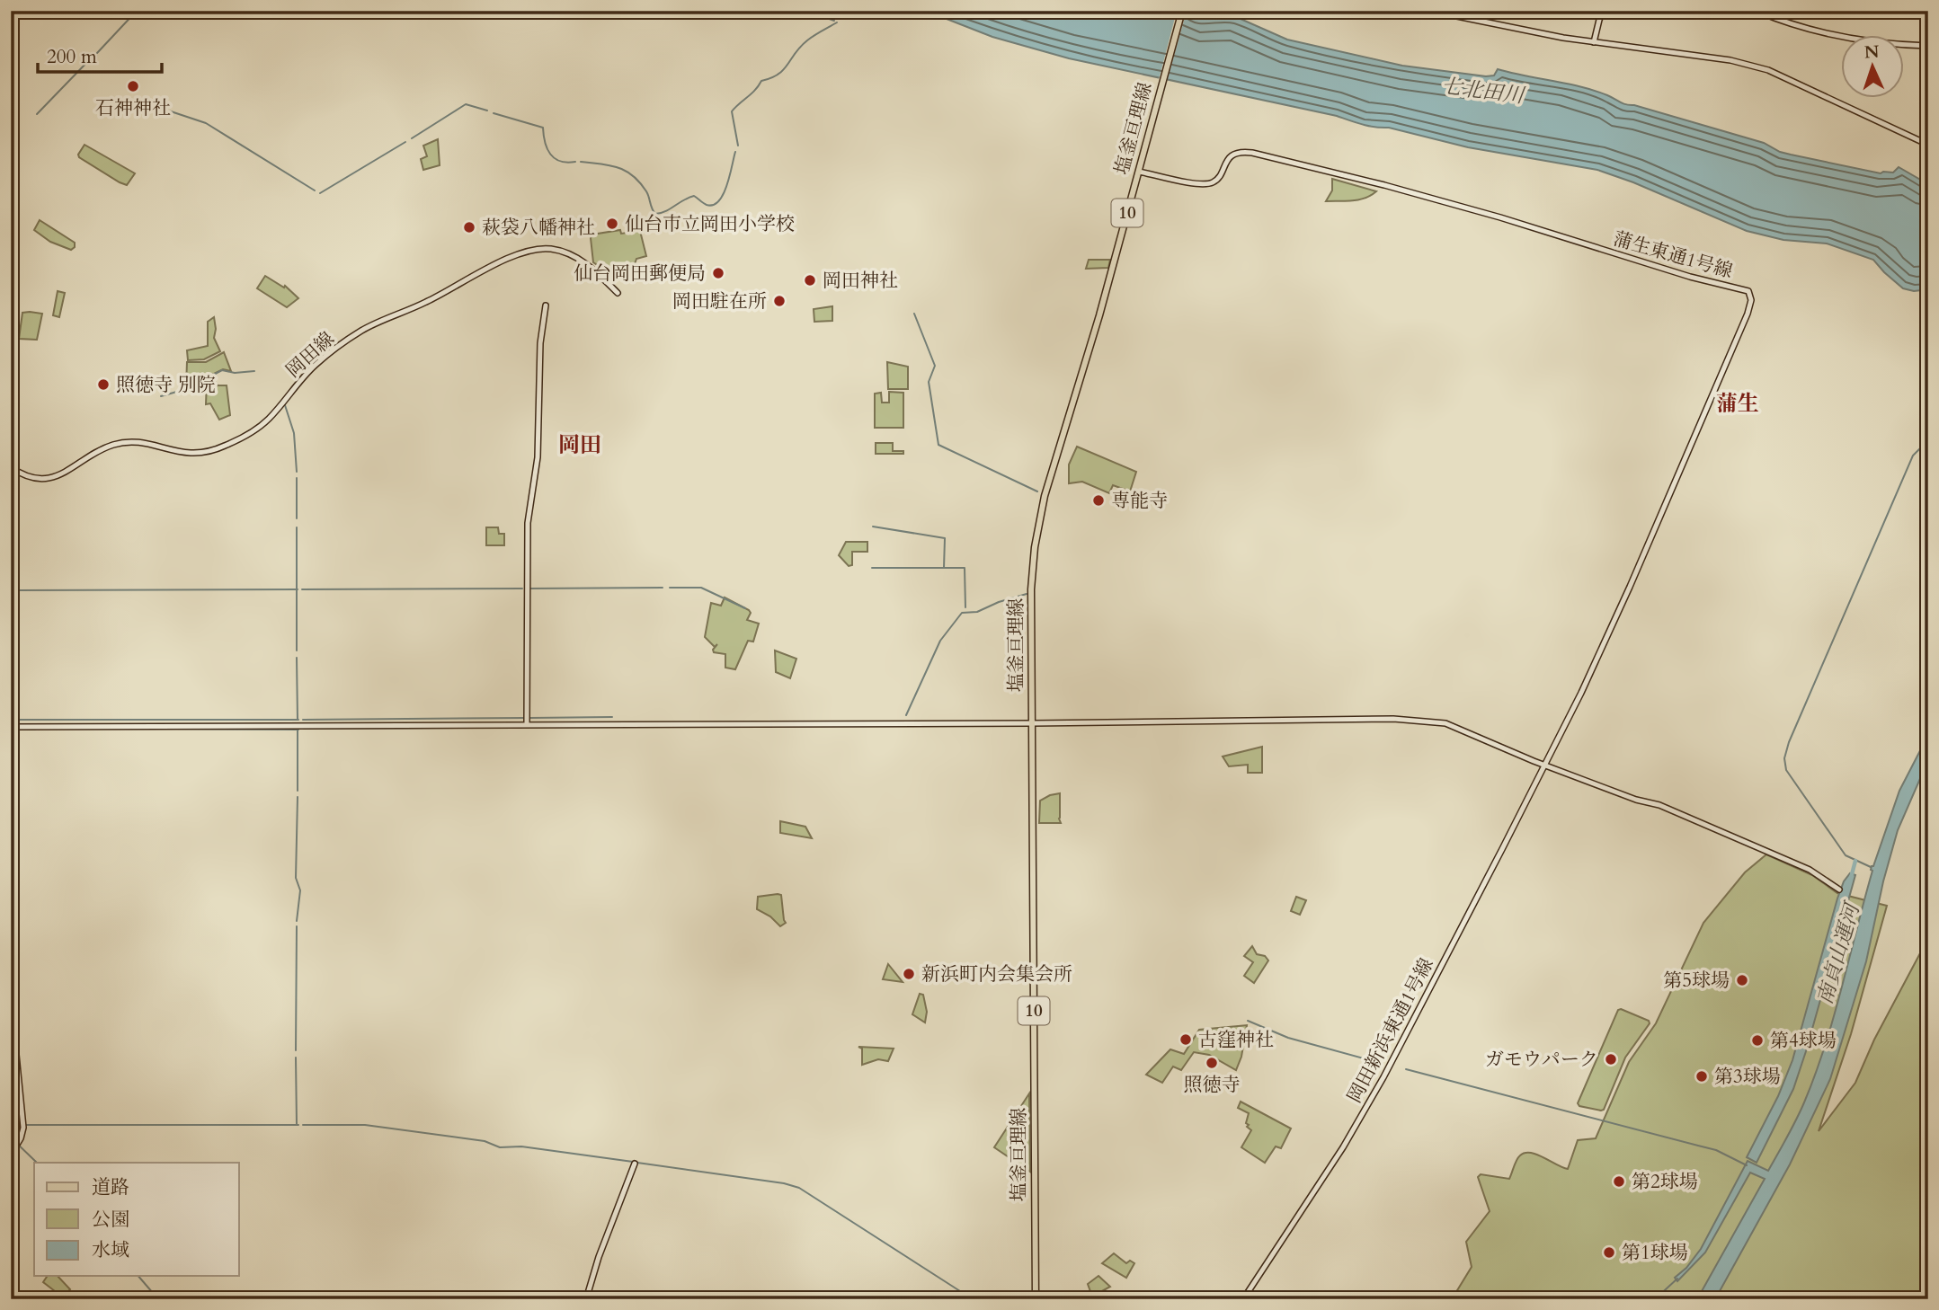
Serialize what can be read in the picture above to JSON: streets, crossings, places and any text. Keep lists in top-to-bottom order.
{
  "streets": {
    "main road": ["塩釜亘理線", "10"],
    "street": ["蒲生東通1号線", "岡田線", "岡田新浜東通1号線"]
  },
  "crossings": [
    ["塩釜亘理線", "蒲生東通1号線"],
    ["蒲生東通1号線", "岡田新浜東通1号線"]
  ],
  "districts": ["蒲生", "岡田"],
  "water": ["七北田川", "南貞山運河"],
  "places": [
    "石神神社",
    "仙台市立岡田小学校",
    "萩袋八幡神社",
    "仙台岡田郵便局",
    "岡田神社",
    "岡田駐在所",
    "照徳寺 別院",
    "専能寺",
    "新浜町内会集会所",
    "第5球場",
    "古窪神社",
    "第4球場",
    "ガモウパーク",
    "照徳寺",
    "第3球場",
    "第2球場",
    "第1球場"
  ],
  "legend": ["道路", "公園", "水域"],
  "scale_bar": "200 m",
  "north": "top"
}
